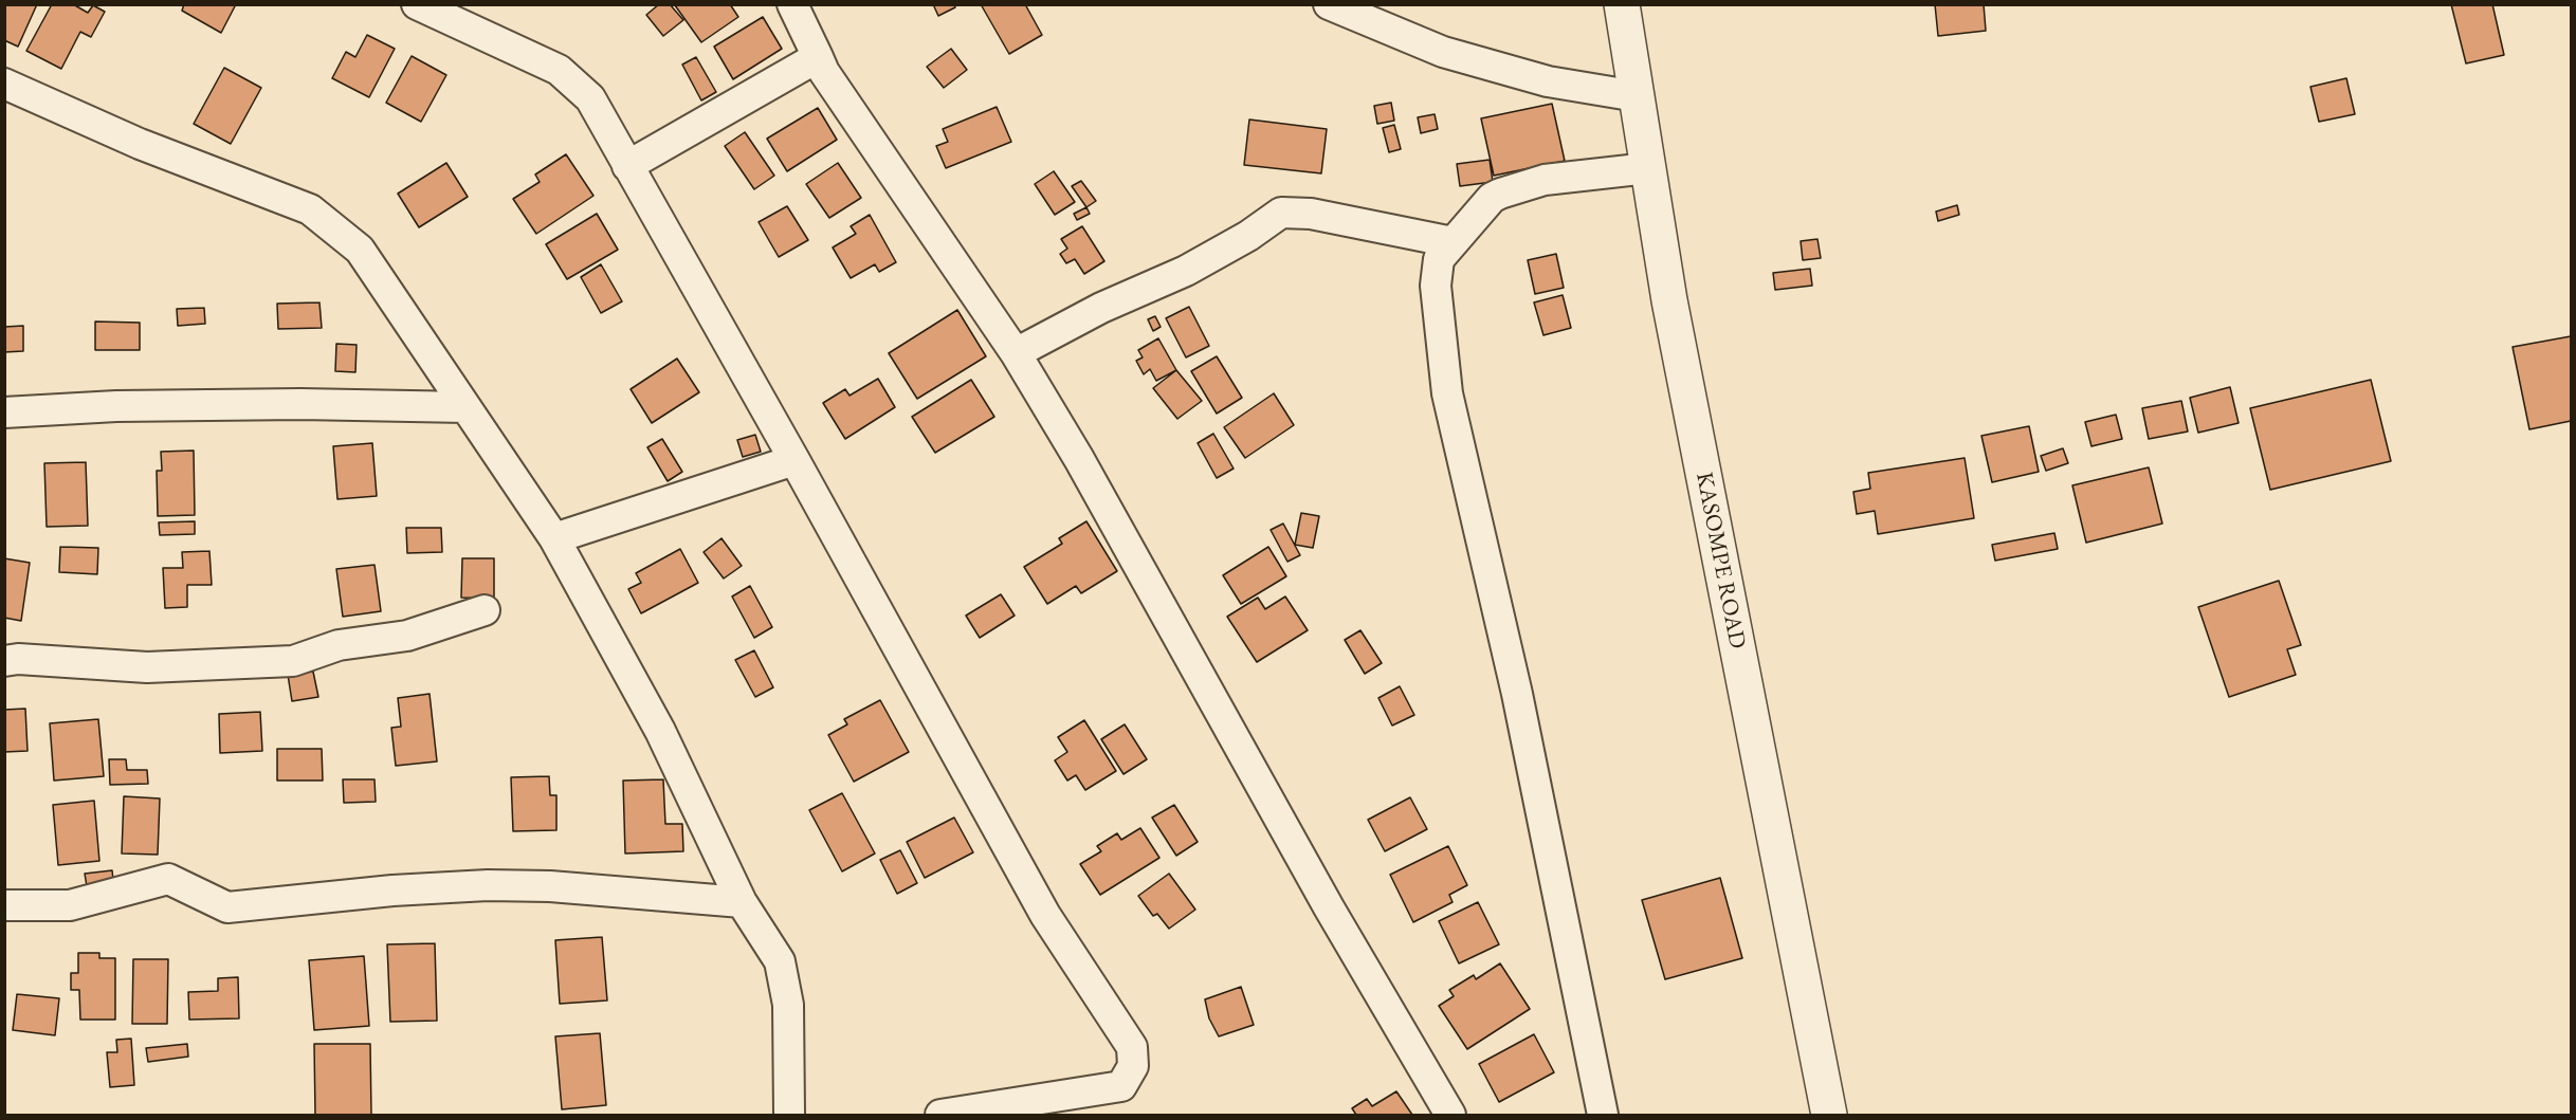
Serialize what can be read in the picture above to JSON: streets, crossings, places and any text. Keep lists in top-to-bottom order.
{
  "streets": {
    "street": ["KASOMPE ROAD"]
  }
}
